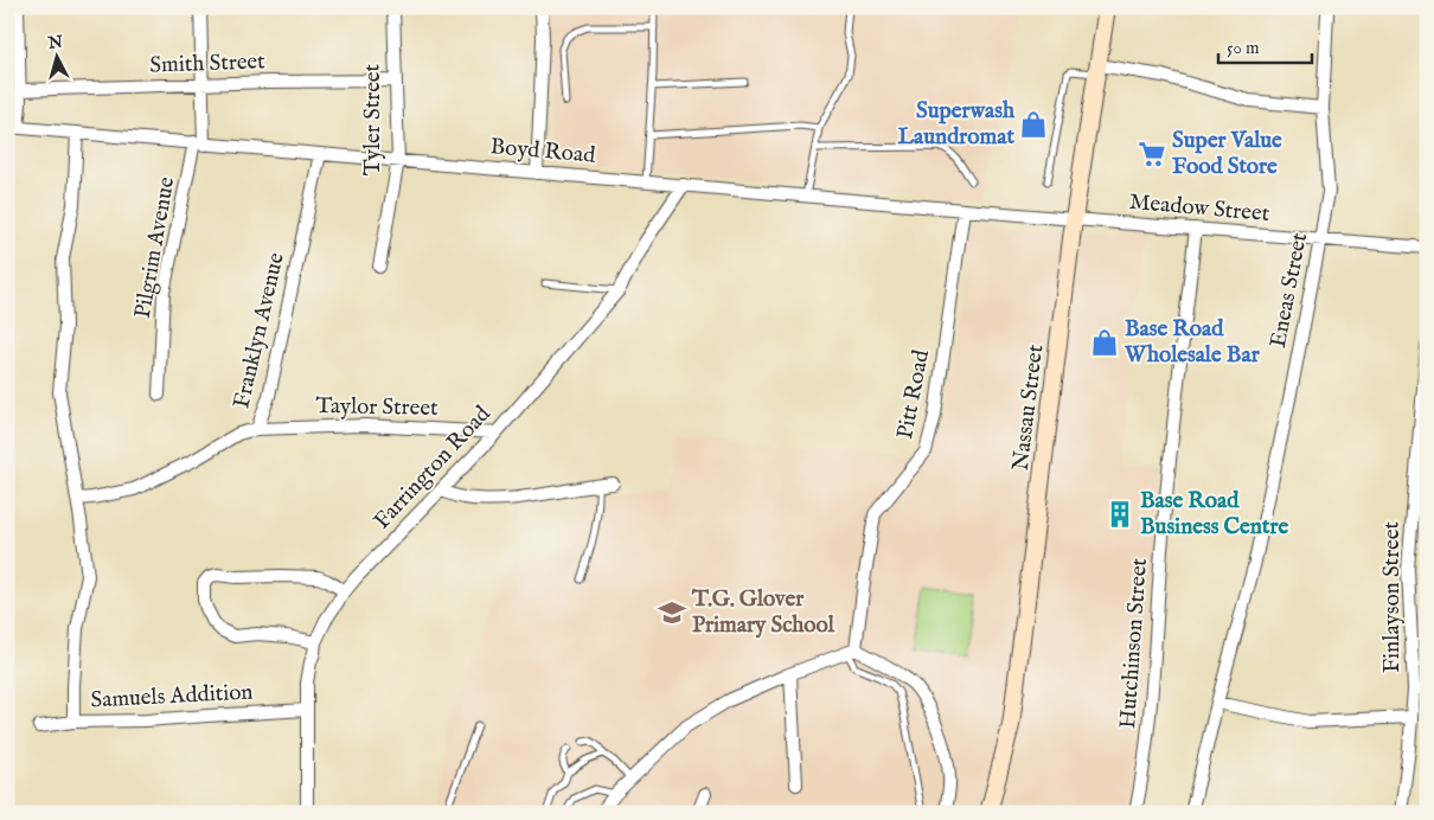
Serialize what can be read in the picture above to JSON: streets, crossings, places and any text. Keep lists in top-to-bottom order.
{
  "streets": {
    "main road": ["Nassau Street"],
    "street": [
      "Smith Street",
      "Tyler Street",
      "Boyd Road",
      "Meadow Street",
      "Pilgrim Avenue",
      "Eneas Street",
      "Franklyn Avenue",
      "Pitt Road",
      "Taylor Street",
      "Farrington Road",
      "Finlayson Street",
      "Hutchinson Street",
      "Samuels Addition"
    ]
  },
  "crossings": [
    ["Smith Street", "Tyler Street"],
    ["Smith Street", "Pilgrim Avenue"],
    ["Tyler Street", "Boyd Road"],
    ["Boyd Road", "Meadow Street"],
    ["Boyd Road", "Pilgrim Avenue"],
    ["Boyd Road", "Franklyn Avenue"],
    ["Boyd Road", "Pitt Road"],
    ["Boyd Road", "Nassau Street"],
    ["Boyd Road", "Farrington Road"],
    ["Meadow Street", "Eneas Street"],
    ["Meadow Street", "Nassau Street"],
    ["Meadow Street", "Hutchinson Street"],
    ["Franklyn Avenue", "Taylor Street"],
    ["Taylor Street", "Farrington Road"],
    ["Farrington Road", "Samuels Addition"]
  ],
  "places": {
    "shop": ["Superwash Laundromat", "Base Road Wholesale Bar"],
    "supermarket": ["Super Value Food Store"],
    "building": ["Base Road Business Centre"],
    "school or university": ["T.G. Glover Primary School"]
  },
  "scale_bar": "50 m",
  "north": "top"
}
